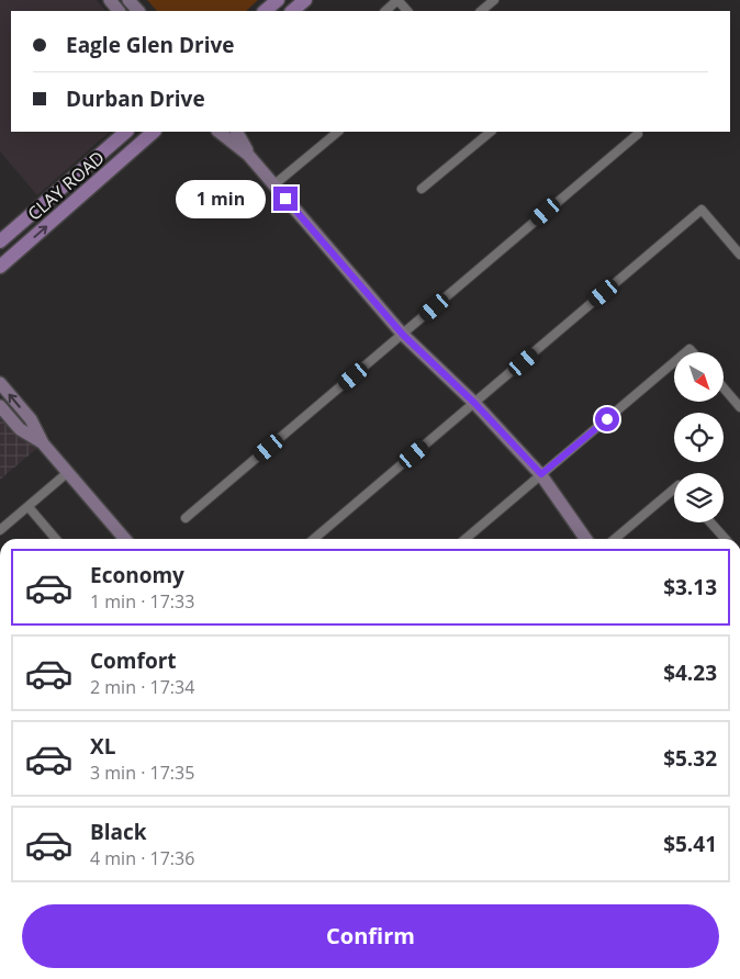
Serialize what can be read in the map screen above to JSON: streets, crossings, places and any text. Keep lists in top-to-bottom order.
{
  "streets": {
    "main road": ["CLAY ROAD"]
  },
  "north": "bottom right",
  "page": {
    "banner": ["Eagle Glen Drive", "Durban Drive"],
    "bubble": "1 min",
    "list": [
      {
        "name": "Economy",
        "note": "1 min · 17:33",
        "value": "$3.13"
      },
      {
        "name": "Comfort",
        "note": "2 min · 17:34",
        "value": "$4.23"
      },
      {
        "name": "XL",
        "note": "3 min · 17:35",
        "value": "$5.32"
      },
      {
        "name": "Black",
        "note": "4 min · 17:36",
        "value": "$5.41"
      }
    ],
    "buttons": "Confirm"
  }
}
